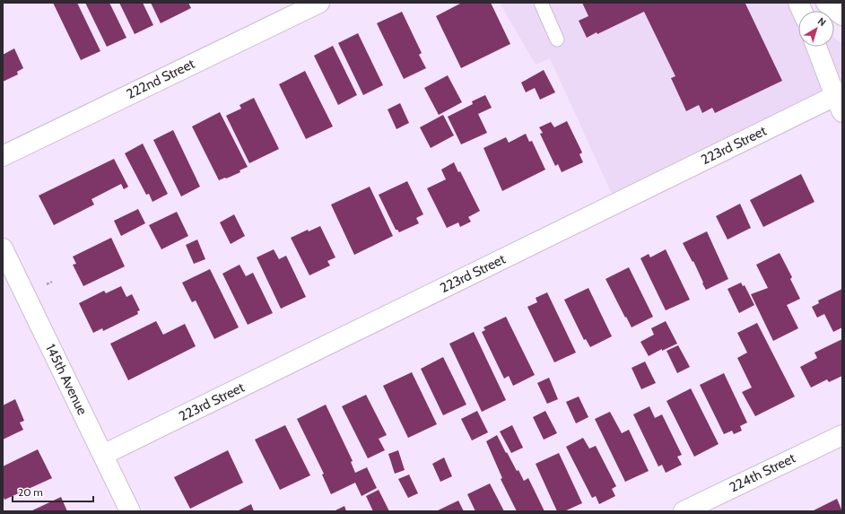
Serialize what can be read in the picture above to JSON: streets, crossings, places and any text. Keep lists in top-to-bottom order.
{
  "streets": {
    "street": [
      "222nd Street",
      "223rd Street",
      "145th Avenue",
      "224th Street"
    ]
  },
  "crossings": [
    ["223rd Street", "145th Avenue"]
  ],
  "scale_bar": "20 m",
  "north": "top right"
}
